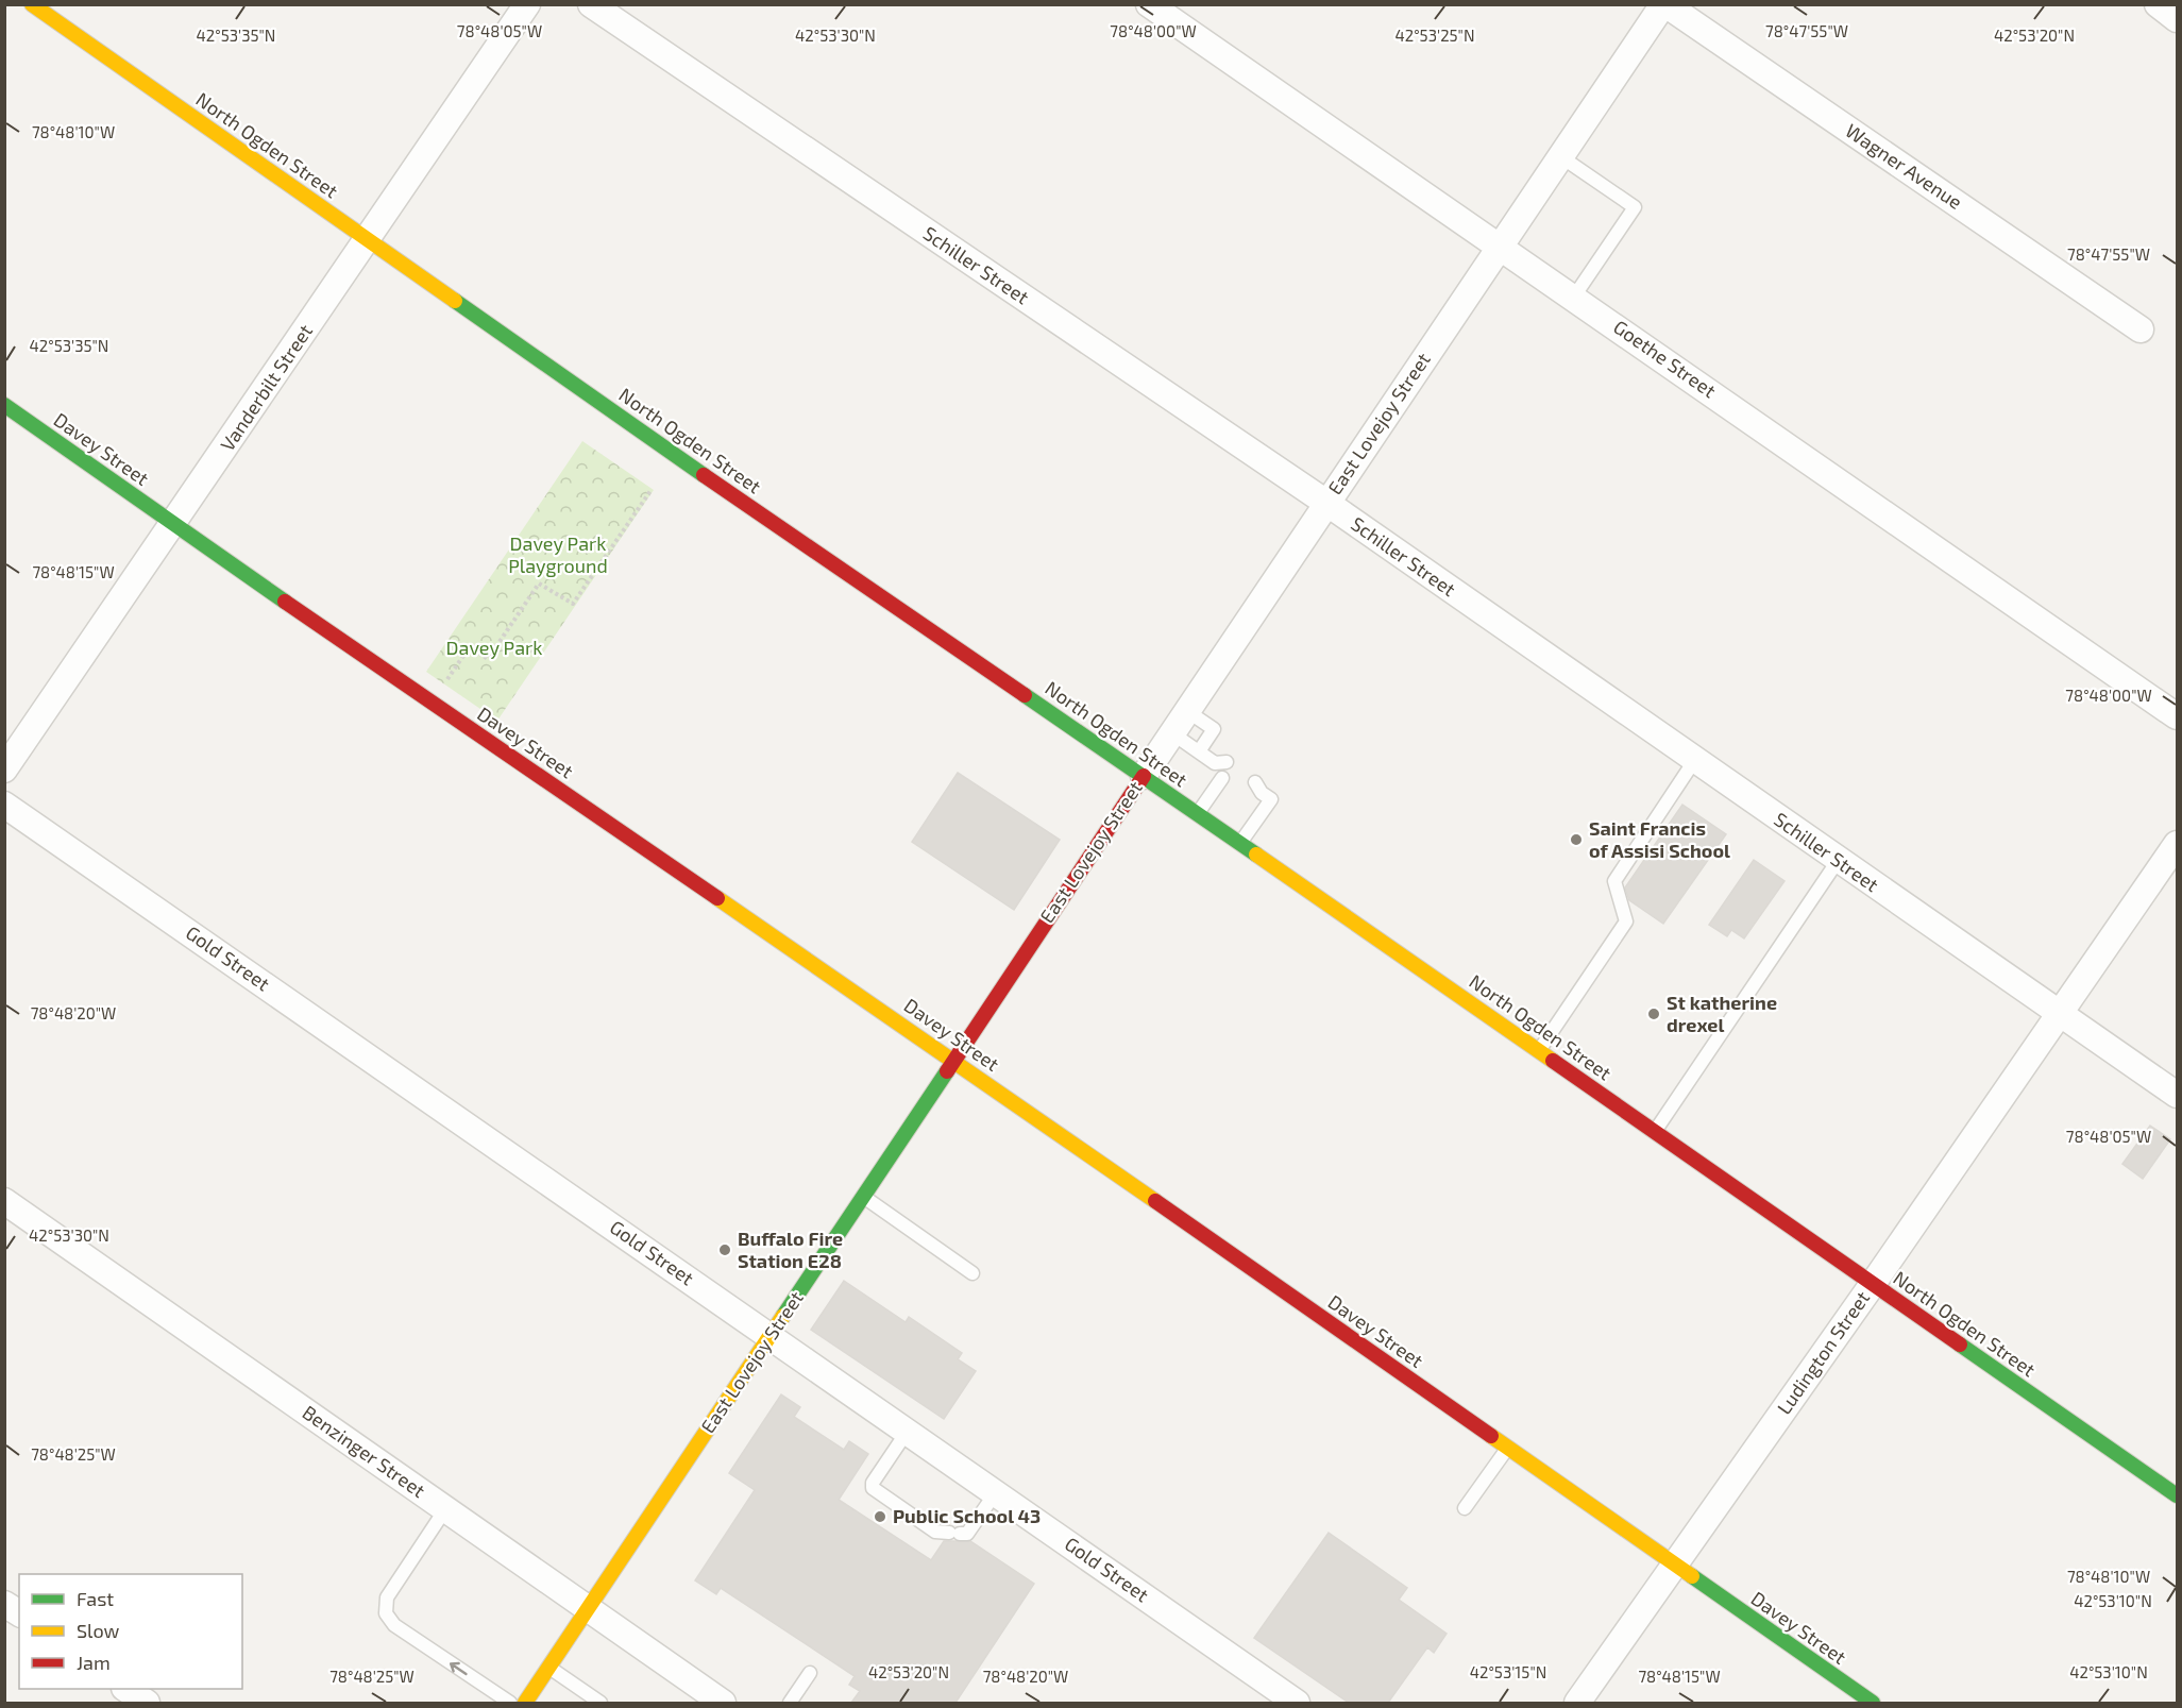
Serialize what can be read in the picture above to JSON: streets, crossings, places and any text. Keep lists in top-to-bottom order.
{
  "streets": {
    "street": [
      "North Ogden Street",
      "Wagner Avenue",
      "Schiller Street",
      "Goethe Street",
      "Vanderbilt Street",
      "East Lovejoy Street",
      "Davey Street",
      "Gold Street",
      "Ludington Street",
      "Benzinger Street"
    ]
  },
  "crossings": [
    ["North Ogden Street", "Vanderbilt Street"],
    ["North Ogden Street", "East Lovejoy Street"],
    ["North Ogden Street", "Ludington Street"],
    ["Wagner Avenue", "East Lovejoy Street"],
    ["Schiller Street", "East Lovejoy Street"],
    ["Schiller Street", "Ludington Street"],
    ["Goethe Street", "East Lovejoy Street"],
    ["Vanderbilt Street", "Davey Street"],
    ["East Lovejoy Street", "Davey Street"],
    ["East Lovejoy Street", "Gold Street"],
    ["East Lovejoy Street", "Benzinger Street"],
    ["Davey Street", "Ludington Street"]
  ],
  "parks": ["Davey Park Playground", "Davey Park"],
  "places": [
    "Saint Francis of Assisi School",
    "St katherine drexel",
    "Buffalo Fire Station E28",
    "Public School 43"
  ],
  "legend": ["Fast", "Slow", "Jam"],
  "coordinates": [
    "78°48'05\"W",
    "78°48'00\"W",
    "78°47'55\"W",
    "42°53'35\"N",
    "42°53'30\"N",
    "42°53'25\"N",
    "42°53'20\"N",
    "78°48'10\"W",
    "78°48'15\"W",
    "78°48'20\"W",
    "78°48'25\"W",
    "42°53'10\"N",
    "42°53'15\"N"
  ]
}
